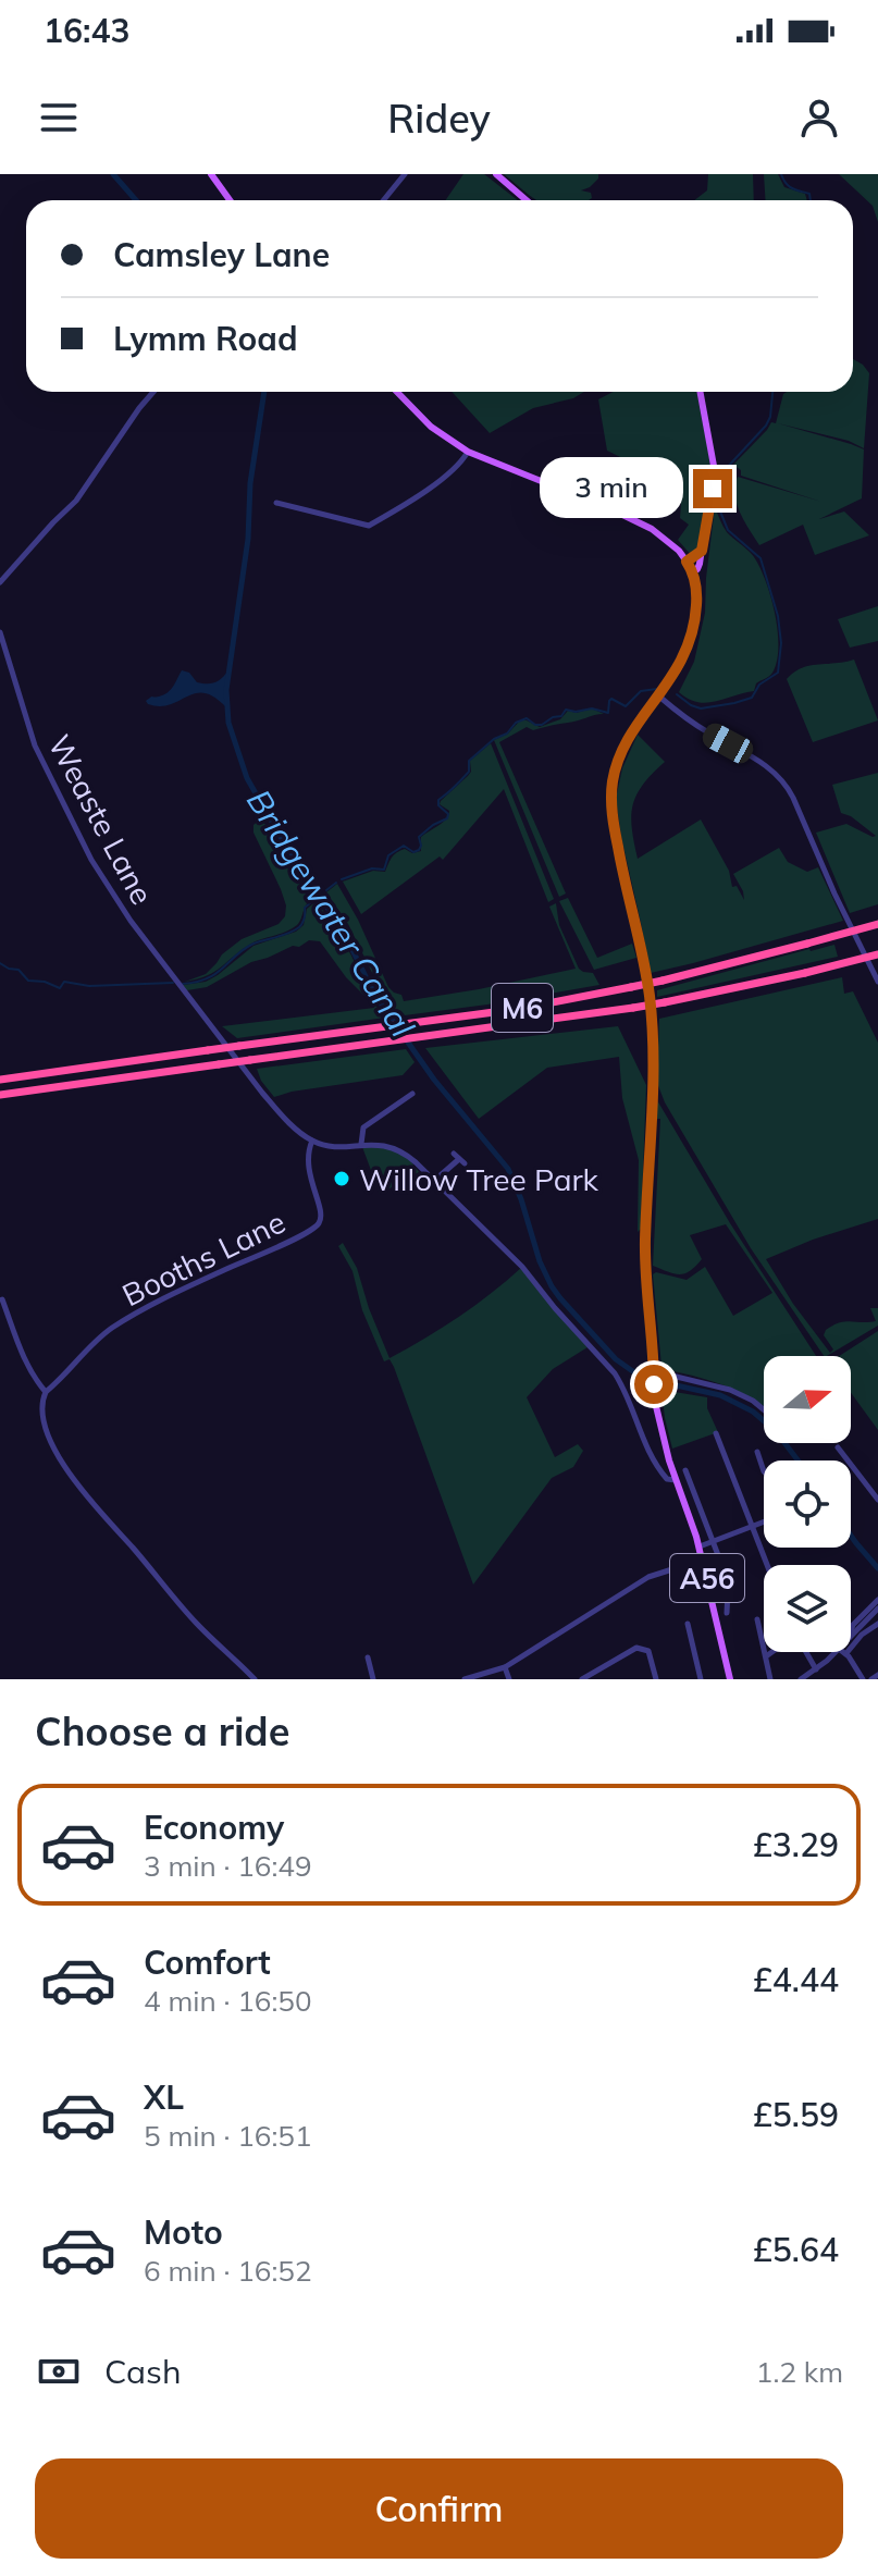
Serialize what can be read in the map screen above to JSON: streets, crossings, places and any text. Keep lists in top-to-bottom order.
{
  "streets": {
    "highway": ["M6"],
    "main road": ["A56"],
    "street": ["Weaste Lane", "Booths Lane"]
  },
  "crossings": [
    ["Weaste Lane", "Booths Lane"]
  ],
  "water": ["Bridgewater Canal"],
  "places": ["Willow Tree Park"],
  "north": "right",
  "page": {
    "status": "16:43",
    "header": "Ridey",
    "banner": ["Camsley Lane", "Lymm Road"],
    "bubble": "3 min",
    "heading": "Choose a ride",
    "list": [
      {
        "name": "Economy",
        "note": "3 min · 16:49",
        "value": "£3.29"
      },
      {
        "name": "Comfort",
        "note": "4 min · 16:50",
        "value": "£4.44"
      },
      {
        "name": "XL",
        "note": "5 min · 16:51",
        "value": "£5.59"
      },
      {
        "name": "Moto",
        "note": "6 min · 16:52",
        "value": "£5.64"
      }
    ],
    "pay": ["Cash", "1.2 km"],
    "buttons": "Confirm"
  }
}
